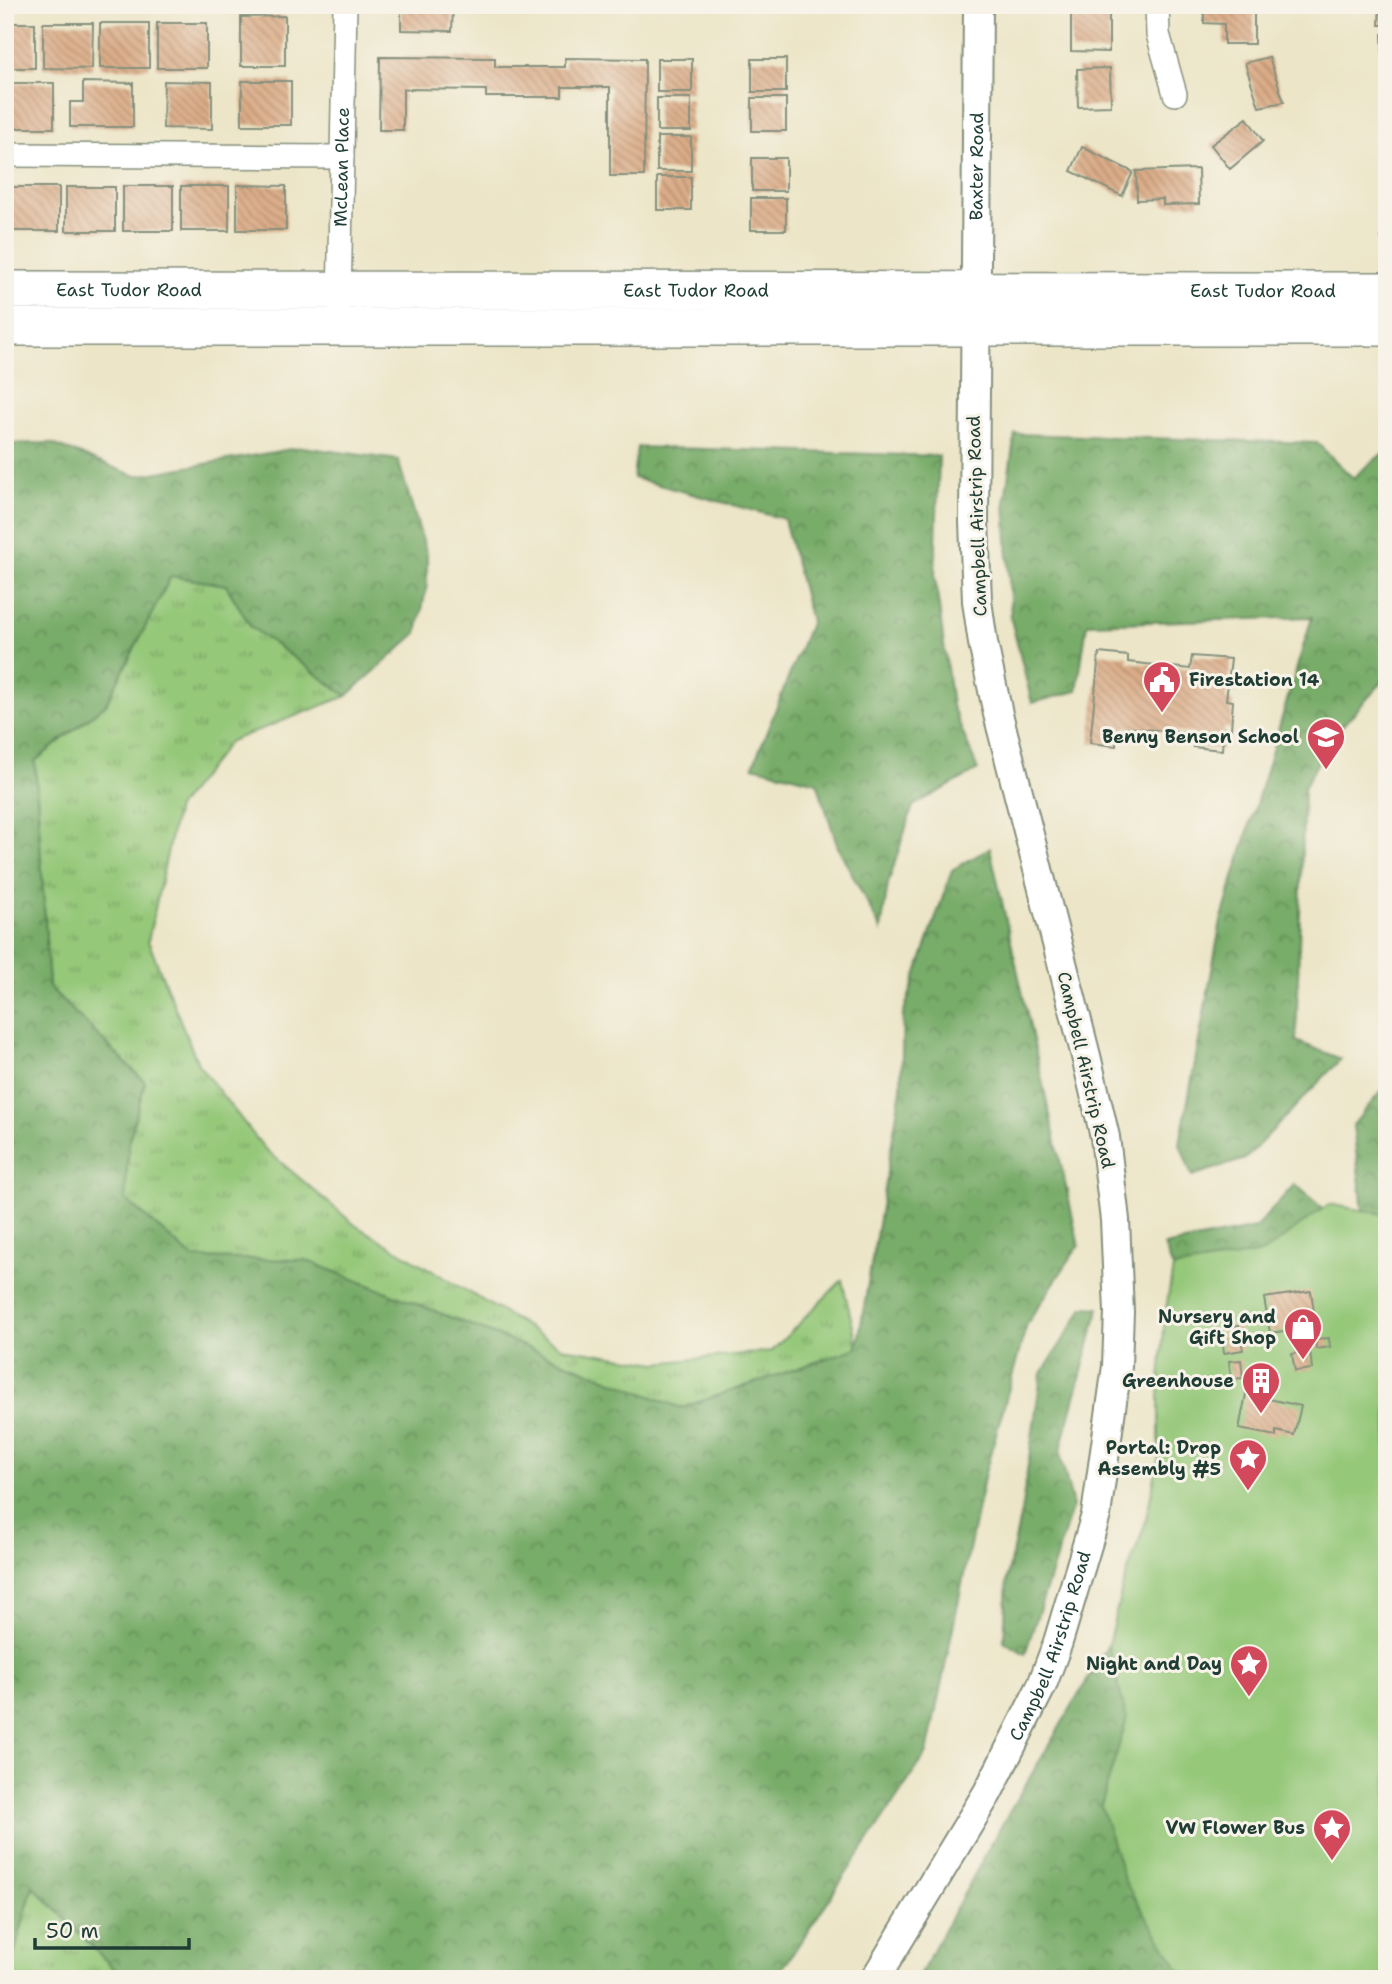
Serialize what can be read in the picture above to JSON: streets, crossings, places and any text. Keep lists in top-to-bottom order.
{
  "streets": {
    "main road": ["East Tudor Road"],
    "street": ["McLean Place", "Baxter Road", "Campbell Airstrip Road"]
  },
  "crossings": [
    ["McLean Place", "East Tudor Road"],
    ["Baxter Road", "East Tudor Road"],
    ["Baxter Road", "Campbell Airstrip Road"],
    ["East Tudor Road", "Campbell Airstrip Road"]
  ],
  "places": {
    "public building": ["Firestation 14"],
    "school or university": ["Benny Benson School"],
    "shop": ["Nursery and Gift Shop"],
    "building": ["Greenhouse"],
    "place": ["Portal: Drop Assembly #5", "Night and Day", "VW Flower Bus"]
  },
  "scale_bar": "50 m"
}
